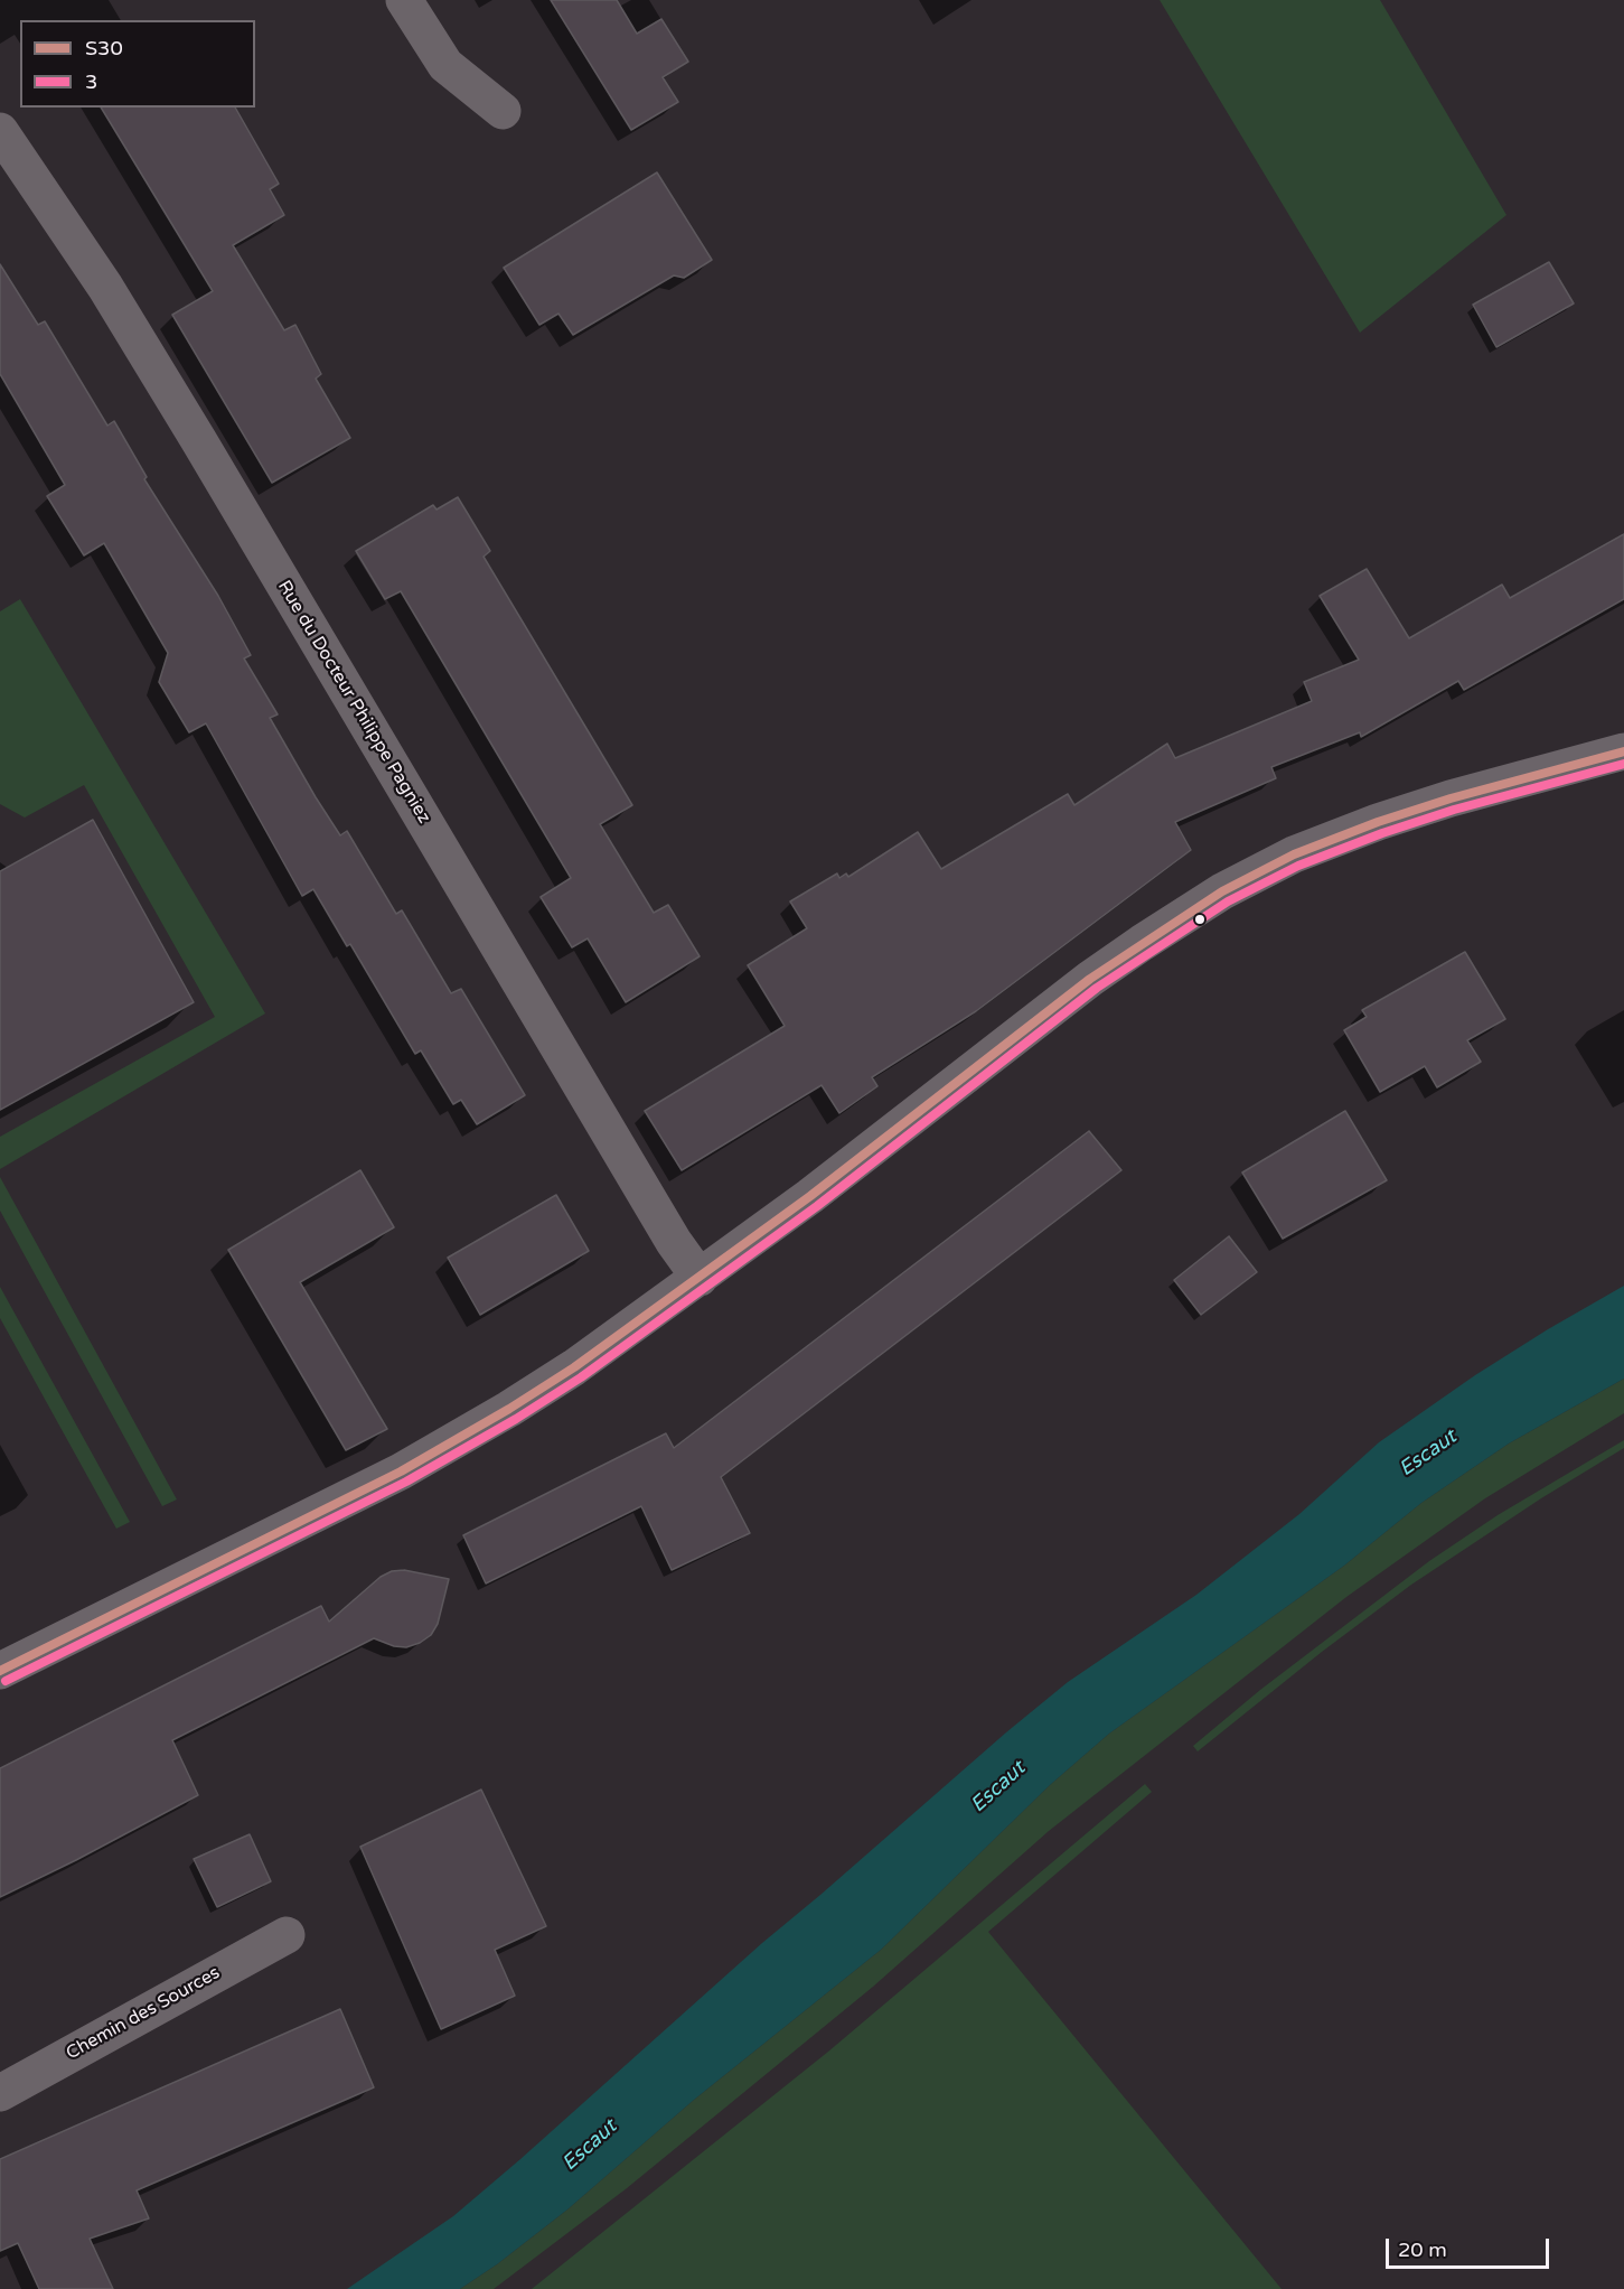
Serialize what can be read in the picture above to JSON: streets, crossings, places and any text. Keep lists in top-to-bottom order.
{
  "streets": {
    "street": ["Rue du Docteur Philippe Pagniez", "Chemin des Sources"]
  },
  "water": ["Escaut"],
  "lines": ["transit line S30", "transit line 3"],
  "legend": ["S30", "3"],
  "scale_bar": "20 m"
}
